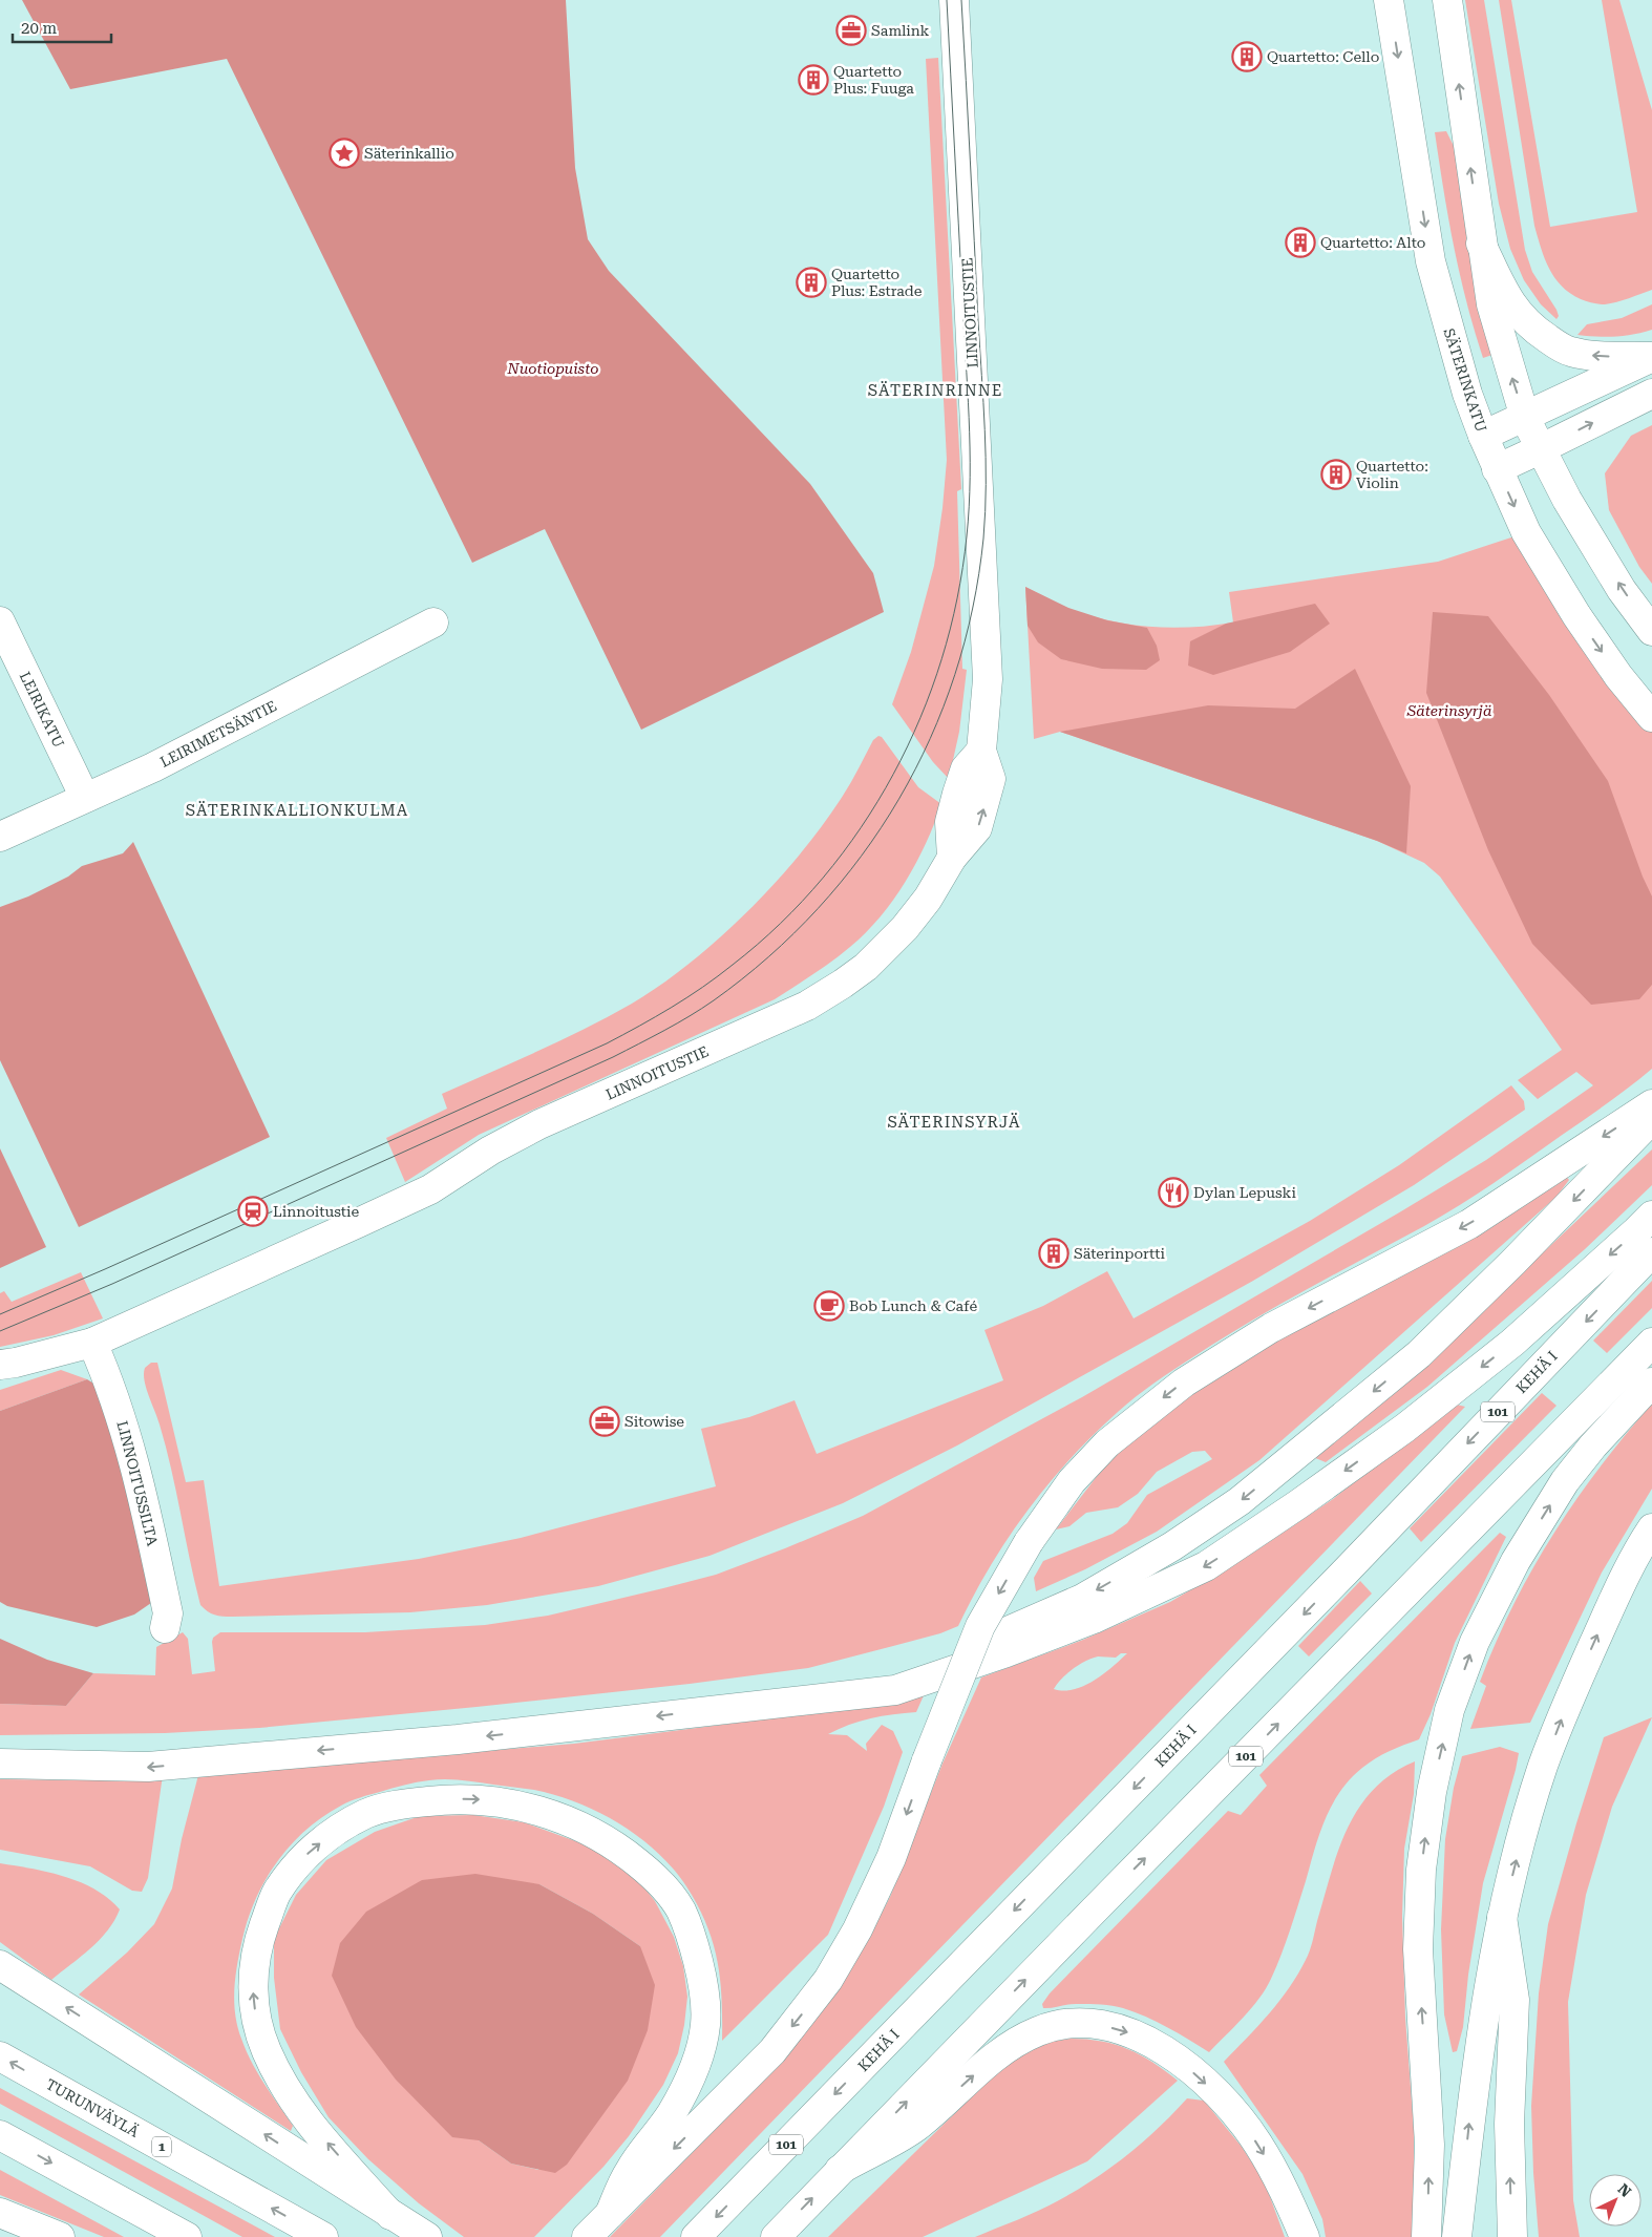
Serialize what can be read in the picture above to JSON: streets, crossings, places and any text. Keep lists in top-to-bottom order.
{
  "streets": {
    "main road": [
      "LINNOITUSTIE",
      "SÄTERINKATU",
      "LEIRIKATU",
      "LEIRIMETSÄNTIE",
      "KEHÄ I",
      "101",
      "LINNOITUSSILTA",
      "TURUNVÄYLÄ",
      "1"
    ]
  },
  "crossings": [
    ["LINNOITUSTIE", "LINNOITUSSILTA"],
    ["LEIRIKATU", "LEIRIMETSÄNTIE"]
  ],
  "districts": ["SÄTERINRINNE", "SÄTERINKALLIONKULMA", "SÄTERINSYRJÄ"],
  "parks": ["Nuotiopuisto", "Säterinsyrjä"],
  "places": {
    "office": ["Samlink", "Sitowise"],
    "building": [
      "Quartetto: Cello",
      "Quartetto Plus: Fuuga",
      "Quartetto: Alto",
      "Quartetto Plus: Estrade",
      "Quartetto: Violin",
      "Säterinportti"
    ],
    "place": ["Säterinkallio"],
    "restaurant": ["Dylan Lepuski"],
    "station": ["Linnoitustie"],
    "cafe": ["Bob Lunch & Café"]
  },
  "scale_bar": "20 m",
  "north": "top right"
}
